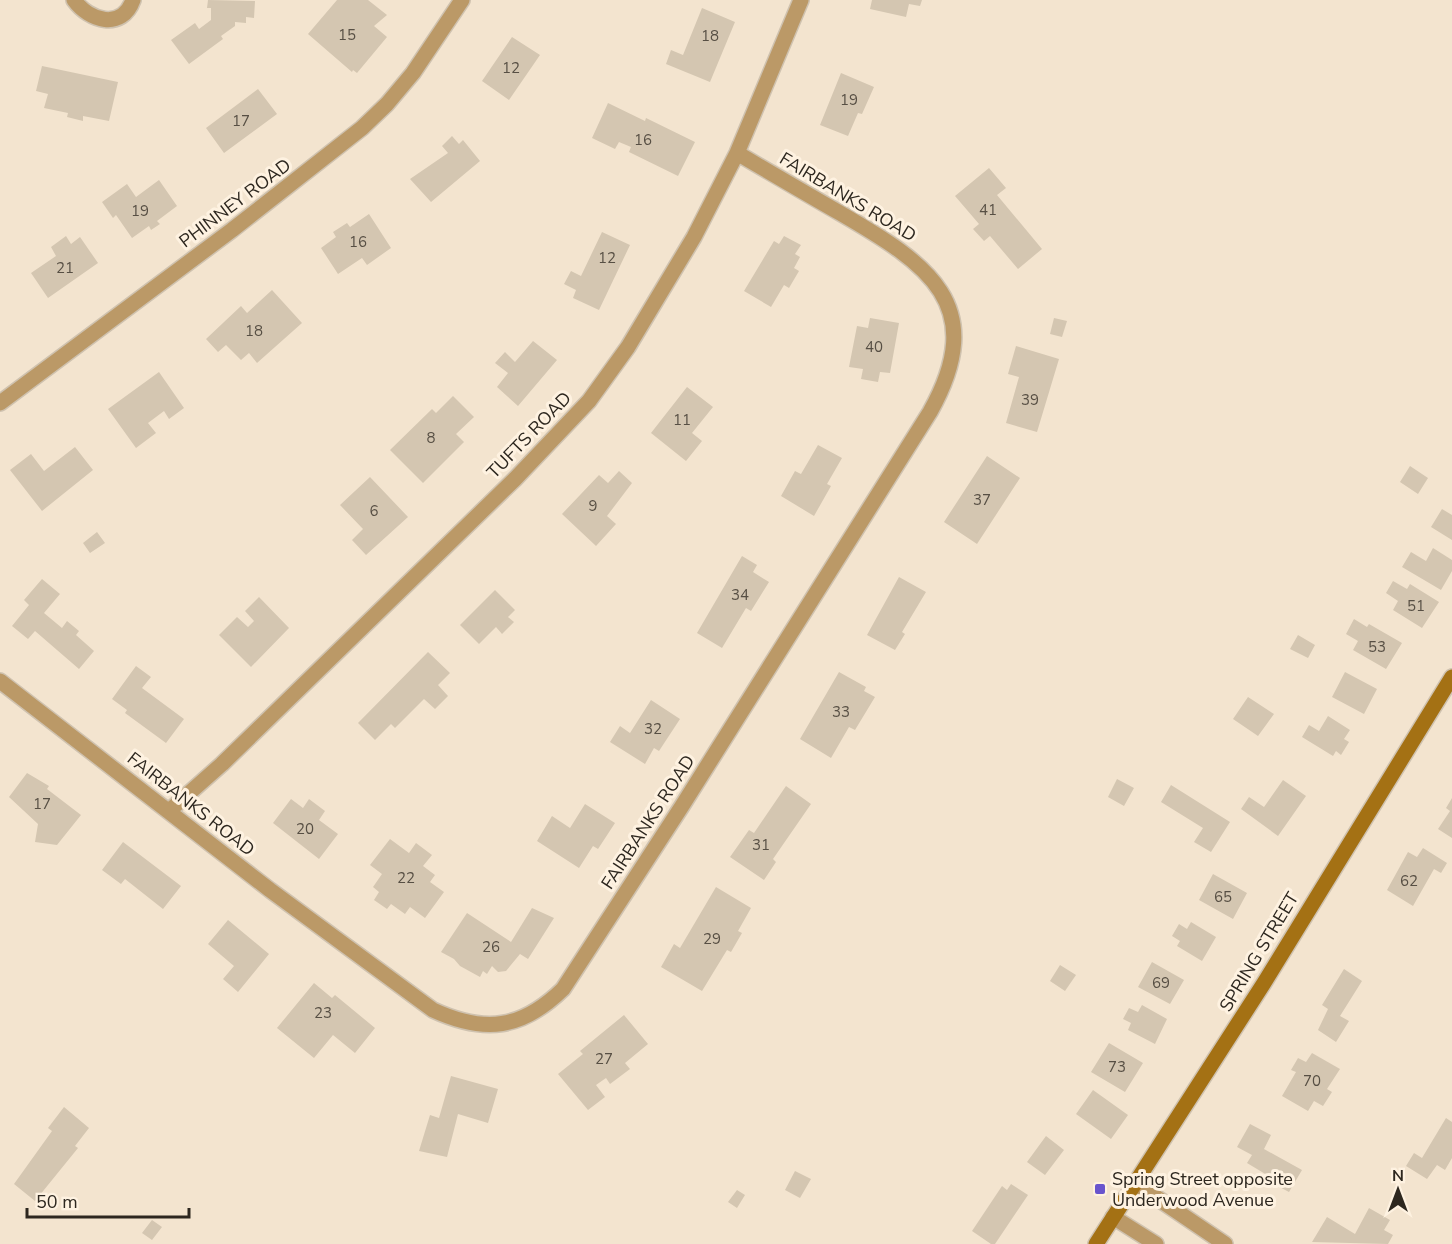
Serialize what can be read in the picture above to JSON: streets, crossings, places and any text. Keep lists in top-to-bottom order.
{
  "streets": {
    "main road": ["SPRING STREET"],
    "street": ["FAIRBANKS ROAD", "PHINNEY ROAD", "TUFTS ROAD"]
  },
  "crossings": [
    ["FAIRBANKS ROAD", "TUFTS ROAD"]
  ],
  "places": {
    "transit": ["Spring Street opposite Underwood Avenue"]
  },
  "house_numbers": [
    "15",
    "18",
    "12",
    "19",
    "17",
    "16",
    "41",
    "19",
    "16",
    "12",
    "21",
    "18",
    "40",
    "39",
    "11",
    "8",
    "37",
    "9",
    "6",
    "34",
    "51",
    "53",
    "33",
    "32",
    "17",
    "20",
    "31",
    "22",
    "62",
    "65",
    "29",
    "26",
    "69",
    "23",
    "27",
    "73",
    "70"
  ],
  "scale_bar": "50 m",
  "north": "top"
}
